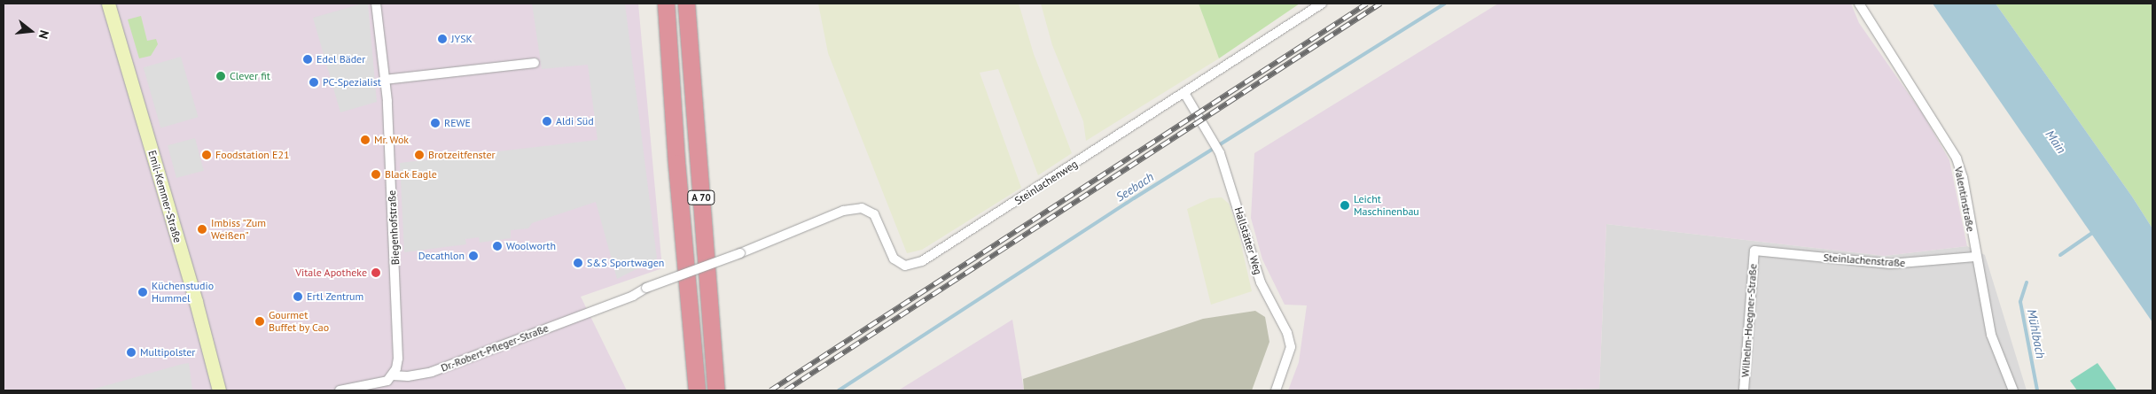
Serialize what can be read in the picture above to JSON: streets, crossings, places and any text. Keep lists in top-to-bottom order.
{
  "streets": {
    "highway": ["A 70"],
    "street": [
      "Steinlachenweg",
      "Emil-Kemmer-Straße",
      "Valentinstraße",
      "Biegenhofstraße",
      "Hallstätter Weg",
      "Steinlachenstraße",
      "Wilhelm-Hoegner-Straße",
      "Dr.-Robert-Pfleger-Straße"
    ]
  },
  "crossings": [
    ["Steinlachenweg", "Hallstätter Weg"],
    ["Steinlachenweg", "Dr.-Robert-Pfleger-Straße"],
    ["Valentinstraße", "Steinlachenstraße"],
    ["Biegenhofstraße", "Dr.-Robert-Pfleger-Straße"],
    ["Steinlachenstraße", "Wilhelm-Hoegner-Straße"]
  ],
  "water": ["Main", "Seebach", "Mühlbach"],
  "places": [
    "JYSK",
    "Edel Bäder",
    "Clever fit",
    "PC-Spezialist",
    "Aldi Süd",
    "REWE",
    "Mr. Wok",
    "Foodstation E21",
    "Brotzeitfenster",
    "Black Eagle",
    "Leicht Maschinenbau",
    "Imbiss \"Zum Weißen\"",
    "Woolworth",
    "Decathlon",
    "S&S Sportwagen",
    "Vitale Apotheke",
    "Küchenstudio Hummel",
    "Ertl Zentrum",
    "Gourmet Buffet by Cao",
    "Multipolster"
  ],
  "north": "right"
}
